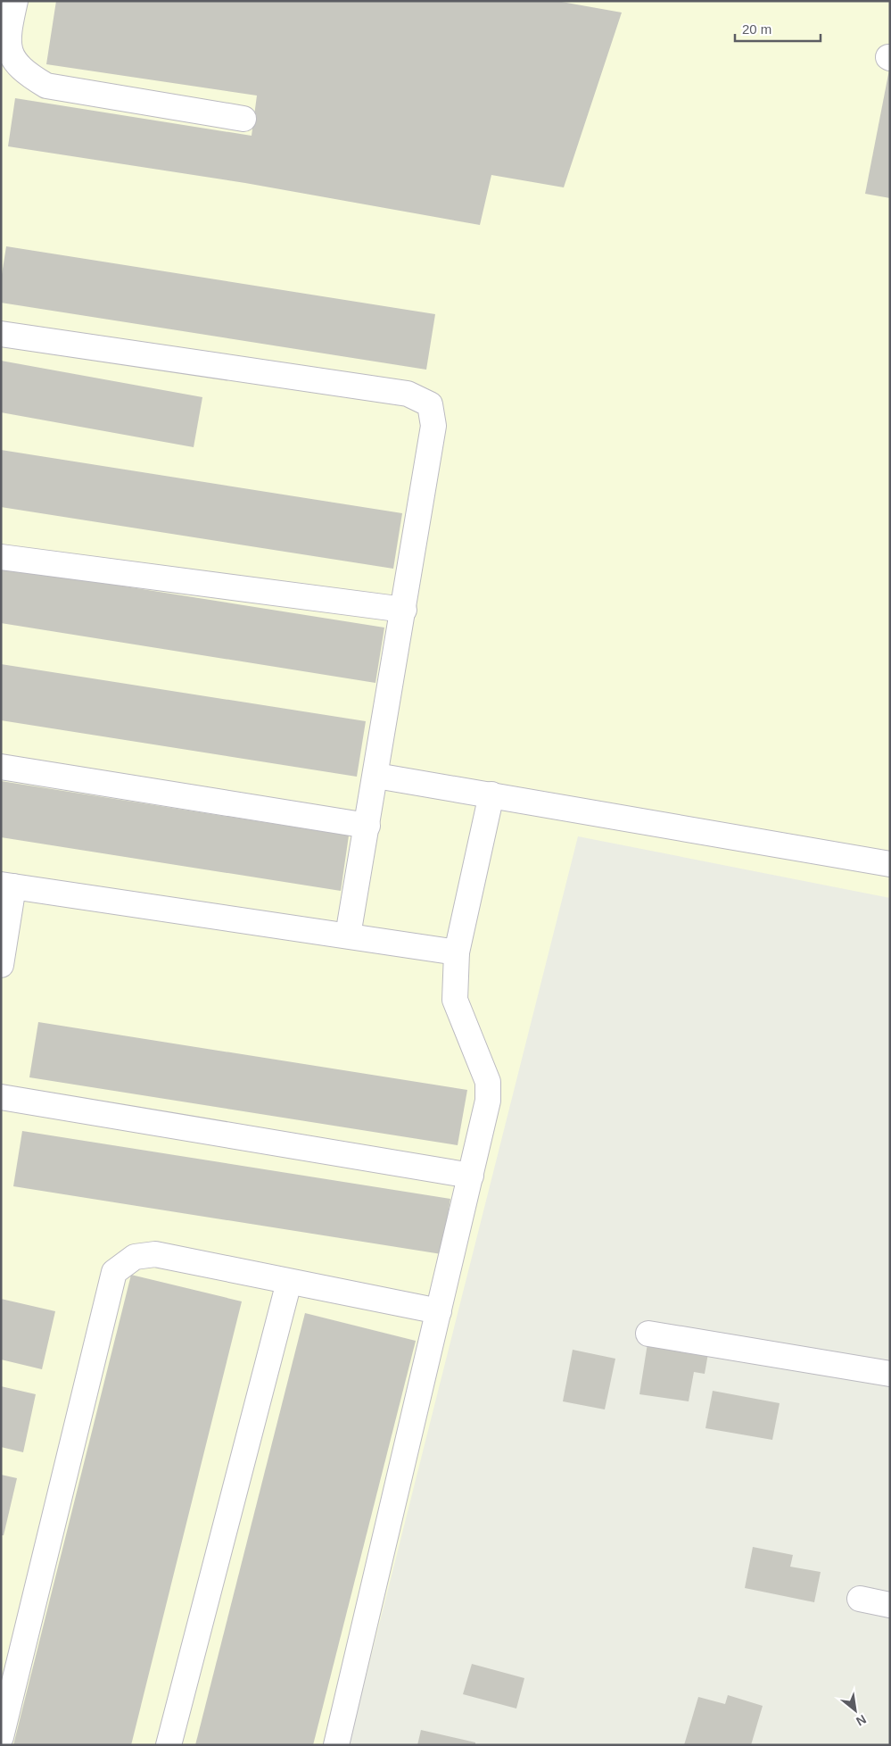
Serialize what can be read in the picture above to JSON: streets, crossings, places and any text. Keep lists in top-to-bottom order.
{
  "scale_bar": "20 m",
  "north": "bottom right"
}
